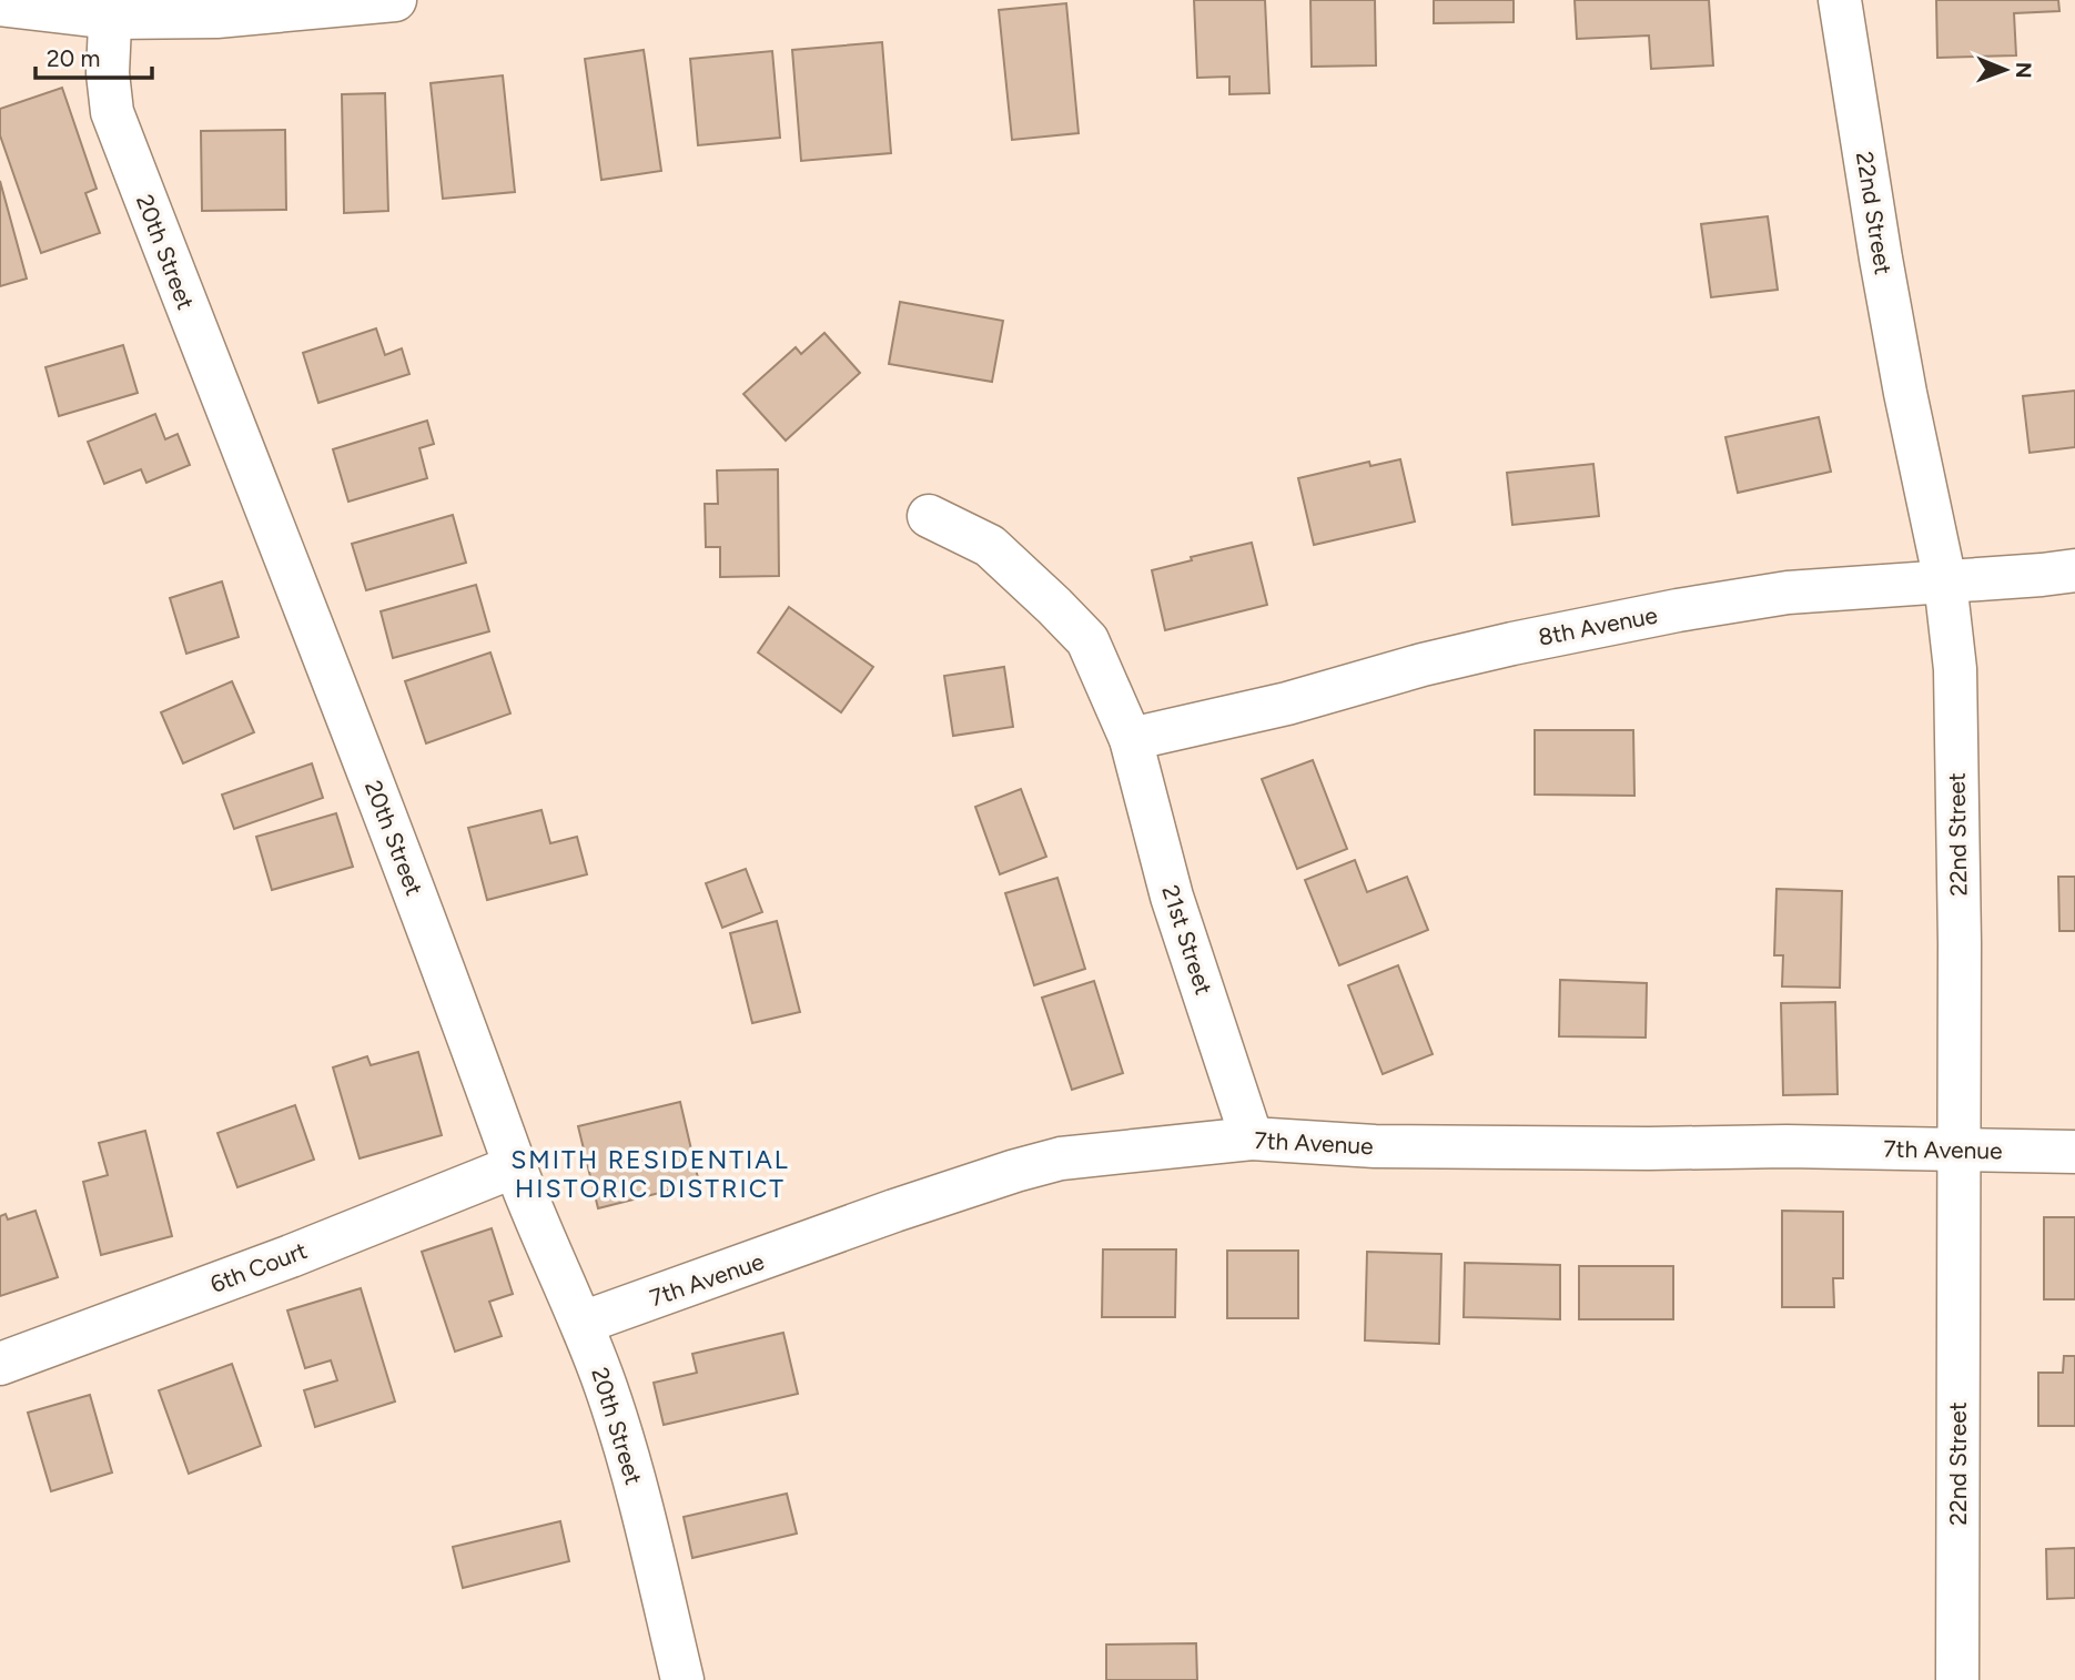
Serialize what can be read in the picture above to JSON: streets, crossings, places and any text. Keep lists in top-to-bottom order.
{
  "streets": {
    "street": [
      "22nd Street",
      "20th Street",
      "8th Avenue",
      "21st Street",
      "7th Avenue",
      "6th Court"
    ]
  },
  "crossings": [
    ["22nd Street", "8th Avenue"],
    ["22nd Street", "7th Avenue"],
    ["20th Street", "7th Avenue"],
    ["20th Street", "6th Court"],
    ["8th Avenue", "21st Street"],
    ["21st Street", "7th Avenue"]
  ],
  "districts": ["SMITH RESIDENTIAL HISTORIC DISTRICT"],
  "scale_bar": "20 m",
  "north": "right"
}
